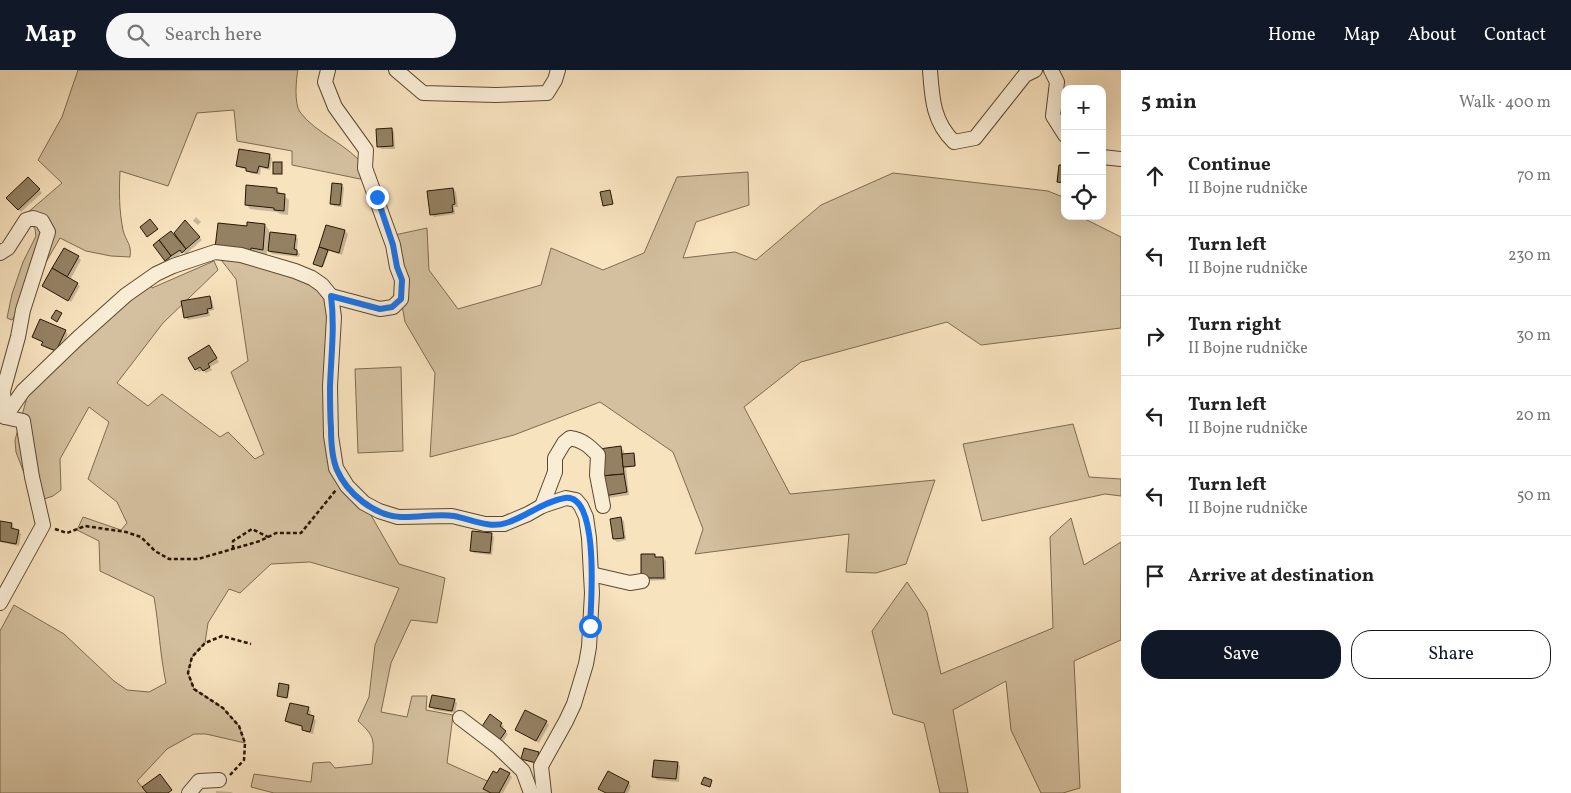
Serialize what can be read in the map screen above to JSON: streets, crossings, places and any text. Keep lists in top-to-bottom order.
{
  "page": {
    "header": "Map",
    "search": "Search here",
    "nav": [
      "Home",
      "Map",
      "About",
      "Contact"
    ],
    "heading": ["5 min", "Walk · 400 m"],
    "map_buttons": ["+", "−"],
    "list": [
      ["Continue", "II Bojne rudničke", "70 m"],
      ["Turn left", "II Bojne rudničke", "230 m"],
      ["Turn right", "II Bojne rudničke", "30 m"],
      ["Turn left", "II Bojne rudničke", "20 m"],
      ["Turn left", "II Bojne rudničke", "50 m"],
      "Arrive at destination"
    ],
    "buttons": ["Save", "Share"]
  }
}
